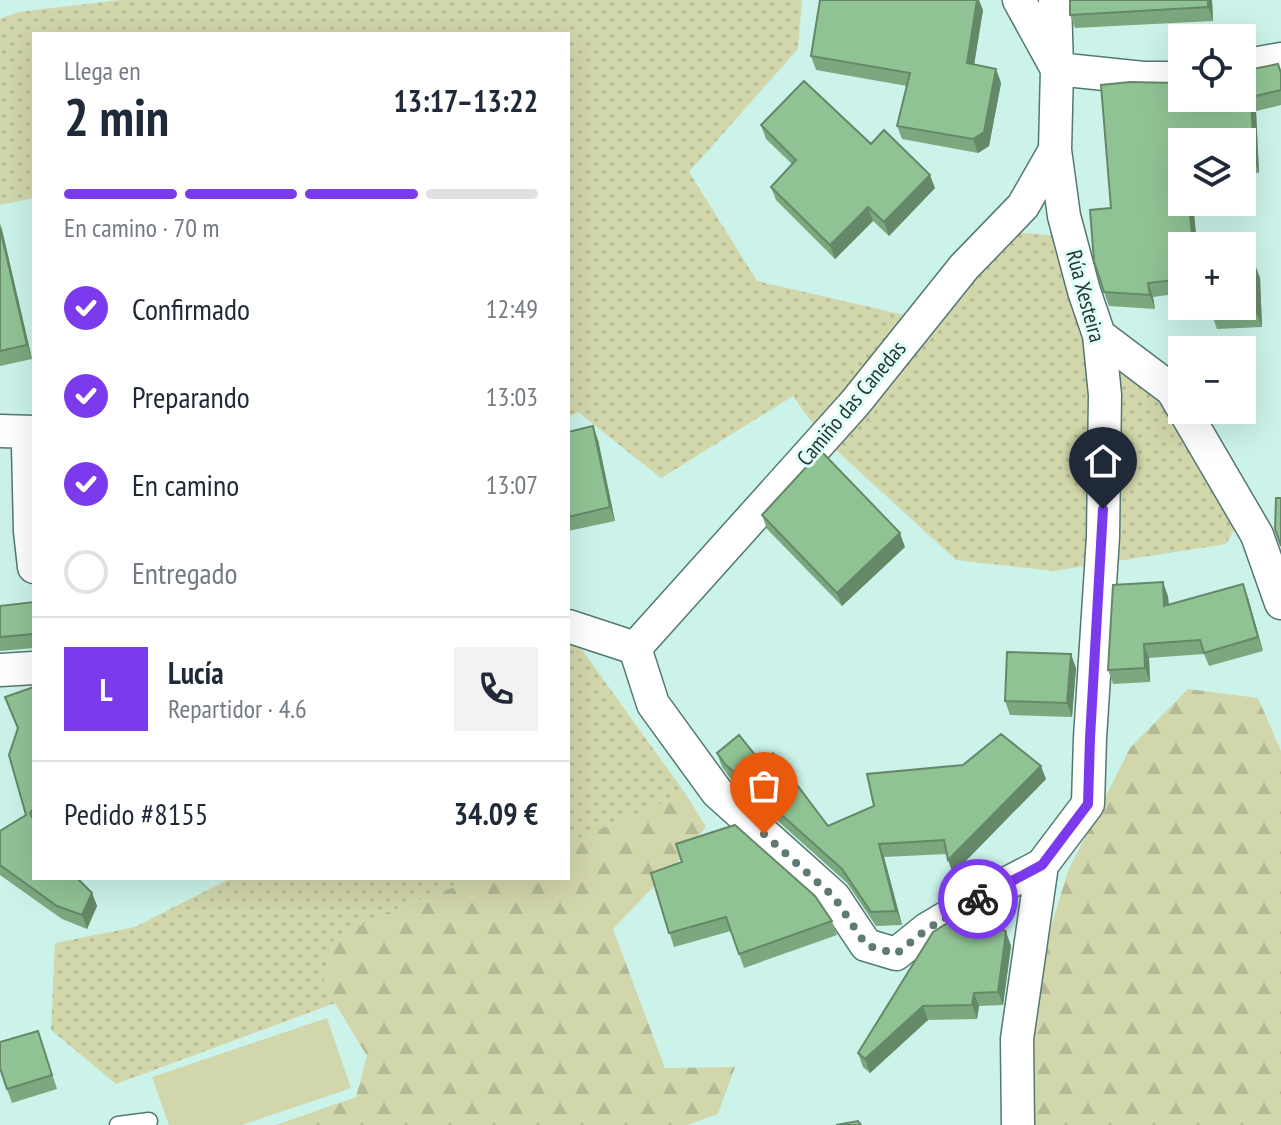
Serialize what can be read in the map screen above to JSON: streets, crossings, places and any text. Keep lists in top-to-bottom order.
{
  "streets": {
    "street": ["Rúa Xesteira", "Camiño das Canedas"]
  },
  "crossings": [
    ["Rúa Xesteira", "Camiño das Canedas"]
  ],
  "page": {
    "map_buttons": ["+", "−"],
    "heading": ["2 min", "Llega en", "13:17–13:22"],
    "panel": [
      "Lucía",
      "Repartidor · 4.6",
      "Pedido #8155",
      "34.09 €"
    ],
    "bar": "En camino · 70 m",
    "list": [
      ["Confirmado", "12:49"],
      ["Preparando", "13:03"],
      ["En camino", "13:07"],
      "Entregado"
    ],
    "round": "L"
  }
}
